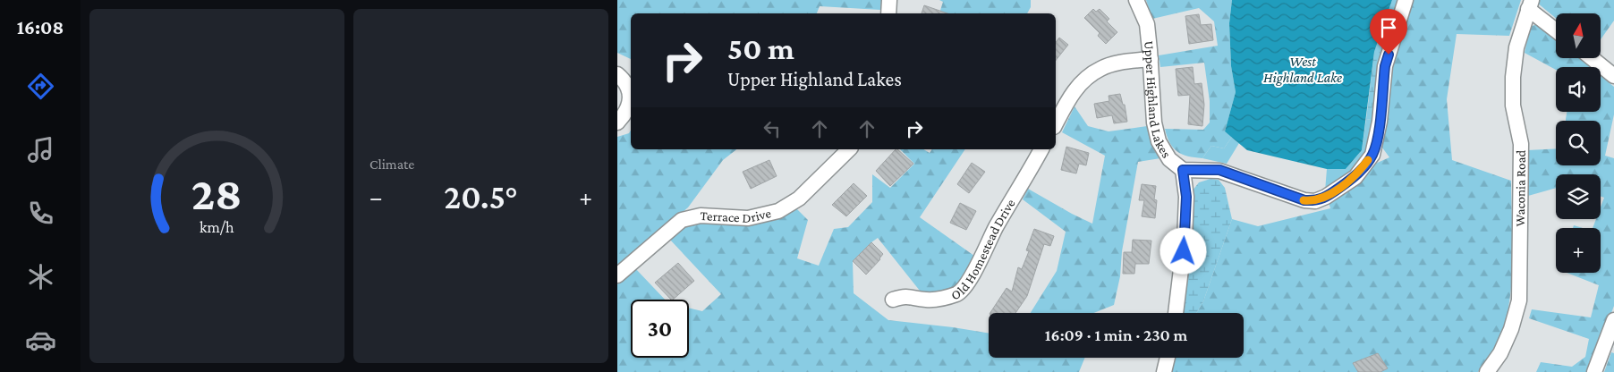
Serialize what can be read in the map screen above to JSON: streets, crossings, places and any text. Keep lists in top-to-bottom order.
{
  "streets": {
    "street": [
      "Upper Highland Lakes",
      "Waconia Road",
      "Terrace Drive",
      "Old Homestead Drive"
    ]
  },
  "water": ["West Highland Lake"],
  "north": "top",
  "page": {
    "tabs": "16:08",
    "tile": "Climate",
    "map_buttons": "+",
    "turn": ["50 m", "Upper Highland Lakes"],
    "heat": ["−", "20.5°", "+"],
    "limit": "30",
    "trip": "16:09 · 1 min · 230 m",
    "gauge": ["28", "km/h"]
  }
}
